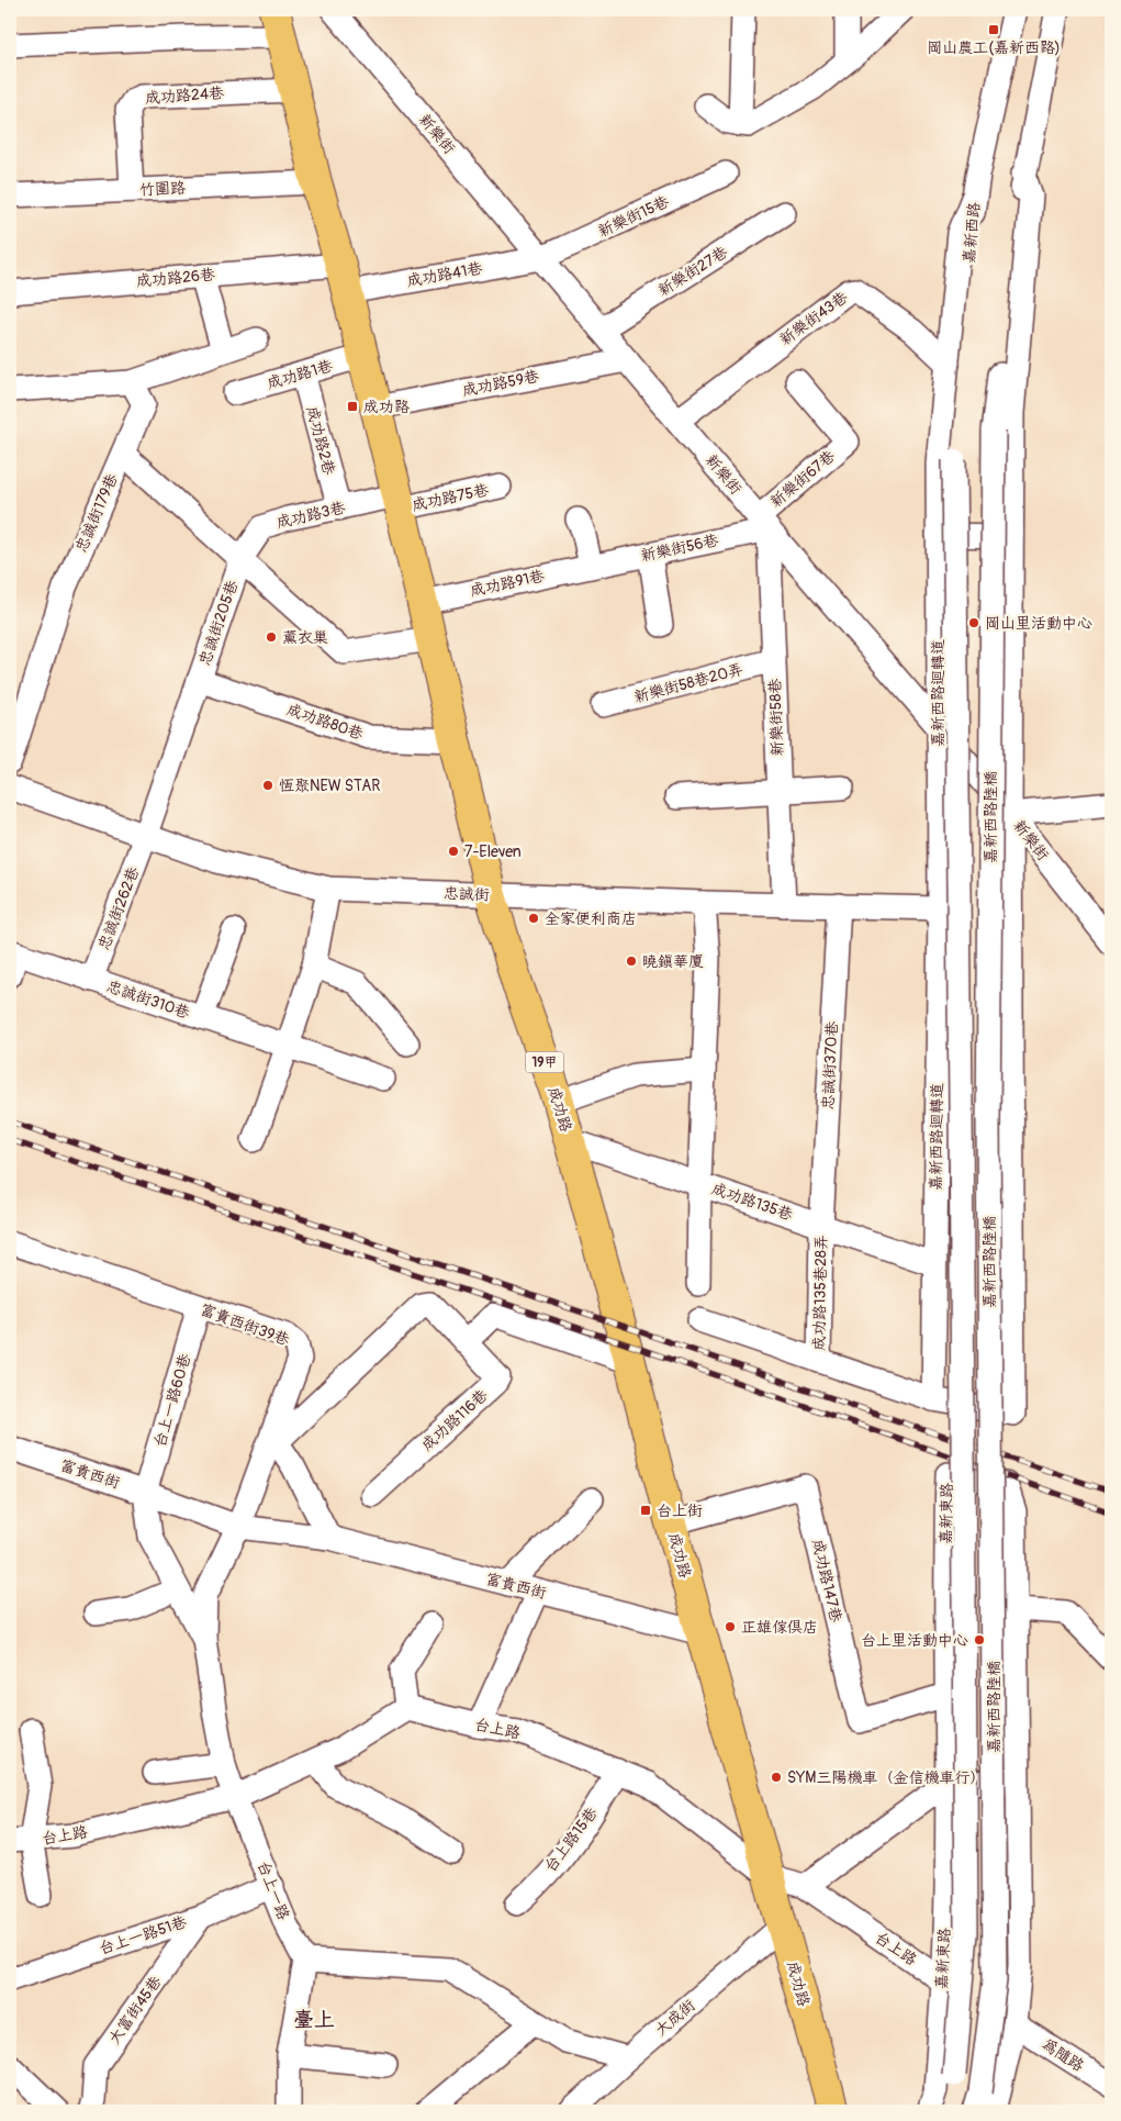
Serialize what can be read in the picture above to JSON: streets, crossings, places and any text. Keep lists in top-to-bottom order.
{
  "streets": {
    "main road": ["19甲", "成功路"],
    "street": [
      "成功路24巷",
      "新樂街",
      "竹圍路",
      "新樂街15巷",
      "嘉新西路",
      "新樂街27巷",
      "成功路41巷",
      "成功路26巷",
      "新樂街43巷",
      "成功路1巷",
      "成功路59巷",
      "成功路2巷",
      "新樂街67巷",
      "成功路75巷",
      "忠誠街179巷",
      "成功路3巷",
      "新樂街56巷",
      "成功路91巷",
      "忠誠街205巷",
      "新樂街58巷20弄",
      "嘉新西路迴轉道",
      "新樂街58巷",
      "成功路80巷",
      "嘉新西路陸橋",
      "忠誠街",
      "忠誠街262巷",
      "忠誠街310巷",
      "忠誠街370巷",
      "成功路135巷",
      "成功路135巷28弄",
      "富貴西街39巷",
      "台上一路60巷",
      "成功路116巷",
      "富貴西街",
      "嘉新東路",
      "成功路147巷",
      "台上路",
      "台上路15巷",
      "台上一路",
      "台上一路51巷",
      "大富街45巷",
      "大成街",
      "為隨路"
    ]
  },
  "crossings": [
    ["成功路24巷", "竹圍路"],
    ["成功路24巷", "成功路"],
    ["新樂街", "新樂街15巷"],
    ["新樂街", "新樂街27巷"],
    ["新樂街", "成功路41巷"],
    ["新樂街", "新樂街43巷"],
    ["新樂街", "成功路59巷"],
    ["新樂街", "新樂街67巷"],
    ["新樂街", "新樂街56巷"],
    ["新樂街", "嘉新西路迴轉道"],
    ["新樂街", "新樂街58巷"],
    ["竹圍路", "成功路"],
    ["新樂街15巷", "成功路41巷"],
    ["嘉新西路", "嘉新西路迴轉道"],
    ["嘉新西路", "嘉新西路陸橋"],
    ["成功路41巷", "成功路26巷"],
    ["成功路41巷", "成功路"],
    ["成功路26巷", "成功路"],
    ["新樂街43巷", "嘉新西路迴轉道"],
    ["成功路1巷", "成功路2巷"],
    ["成功路1巷", "成功路"],
    ["成功路59巷", "成功路"],
    ["成功路2巷", "成功路3巷"],
    ["新樂街67巷", "新樂街56巷"],
    ["新樂街67巷", "新樂街58巷"],
    ["成功路75巷", "成功路3巷"],
    ["成功路75巷", "成功路"],
    ["忠誠街179巷", "忠誠街205巷"],
    ["成功路3巷", "忠誠街205巷"],
    ["成功路3巷", "成功路"],
    ["新樂街56巷", "成功路91巷"],
    ["新樂街56巷", "新樂街58巷"],
    ["成功路91巷", "成功路"],
    ["忠誠街205巷", "成功路80巷"],
    ["忠誠街205巷", "忠誠街"],
    ["忠誠街205巷", "忠誠街262巷"],
    ["新樂街58巷20弄", "新樂街58巷"],
    ["嘉新西路迴轉道", "忠誠街"],
    ["嘉新西路迴轉道", "成功路135巷"],
    ["嘉新西路迴轉道", "成功路135巷28弄"],
    ["新樂街58巷", "忠誠街"],
    ["成功路80巷", "成功路"],
    ["忠誠街", "忠誠街262巷"],
    ["忠誠街", "忠誠街370巷"],
    ["忠誠街", "成功路"],
    ["忠誠街262巷", "忠誠街310巷"],
    ["忠誠街370巷", "成功路135巷"],
    ["忠誠街370巷", "成功路135巷28弄"],
    ["成功路", "成功路135巷"],
    ["成功路", "富貴西街"],
    ["成功路", "成功路147巷"],
    ["成功路", "台上路"],
    ["成功路", "大成街"],
    ["成功路135巷", "成功路135巷28弄"],
    ["富貴西街39巷", "台上一路60巷"],
    ["富貴西街39巷", "富貴西街"],
    ["富貴西街39巷", "台上一路"],
    ["台上一路60巷", "富貴西街"],
    ["台上一路60巷", "台上一路"],
    ["富貴西街", "台上一路"],
    ["嘉新東路", "成功路147巷"],
    ["嘉新東路", "台上路"],
    ["嘉新東路", "為隨路"],
    ["台上路", "台上路15巷"],
    ["台上路", "台上一路"],
    ["台上一路", "台上一路51巷"],
    ["台上一路51巷", "大富街45巷"]
  ],
  "districts": ["臺上"],
  "places": {
    "transit": ["岡山農工(嘉新西路)", "成功路", "台上街"],
    "other": [
      "岡山里活動中心",
      "薰衣巢",
      "恆聚NEW STAR",
      "7-Eleven",
      "全家便利商店",
      "曉鎮華廈",
      "正雄傢俱店",
      "台上里活動中心",
      "SYM三陽機車（金信機車行）"
    ]
  }
}
